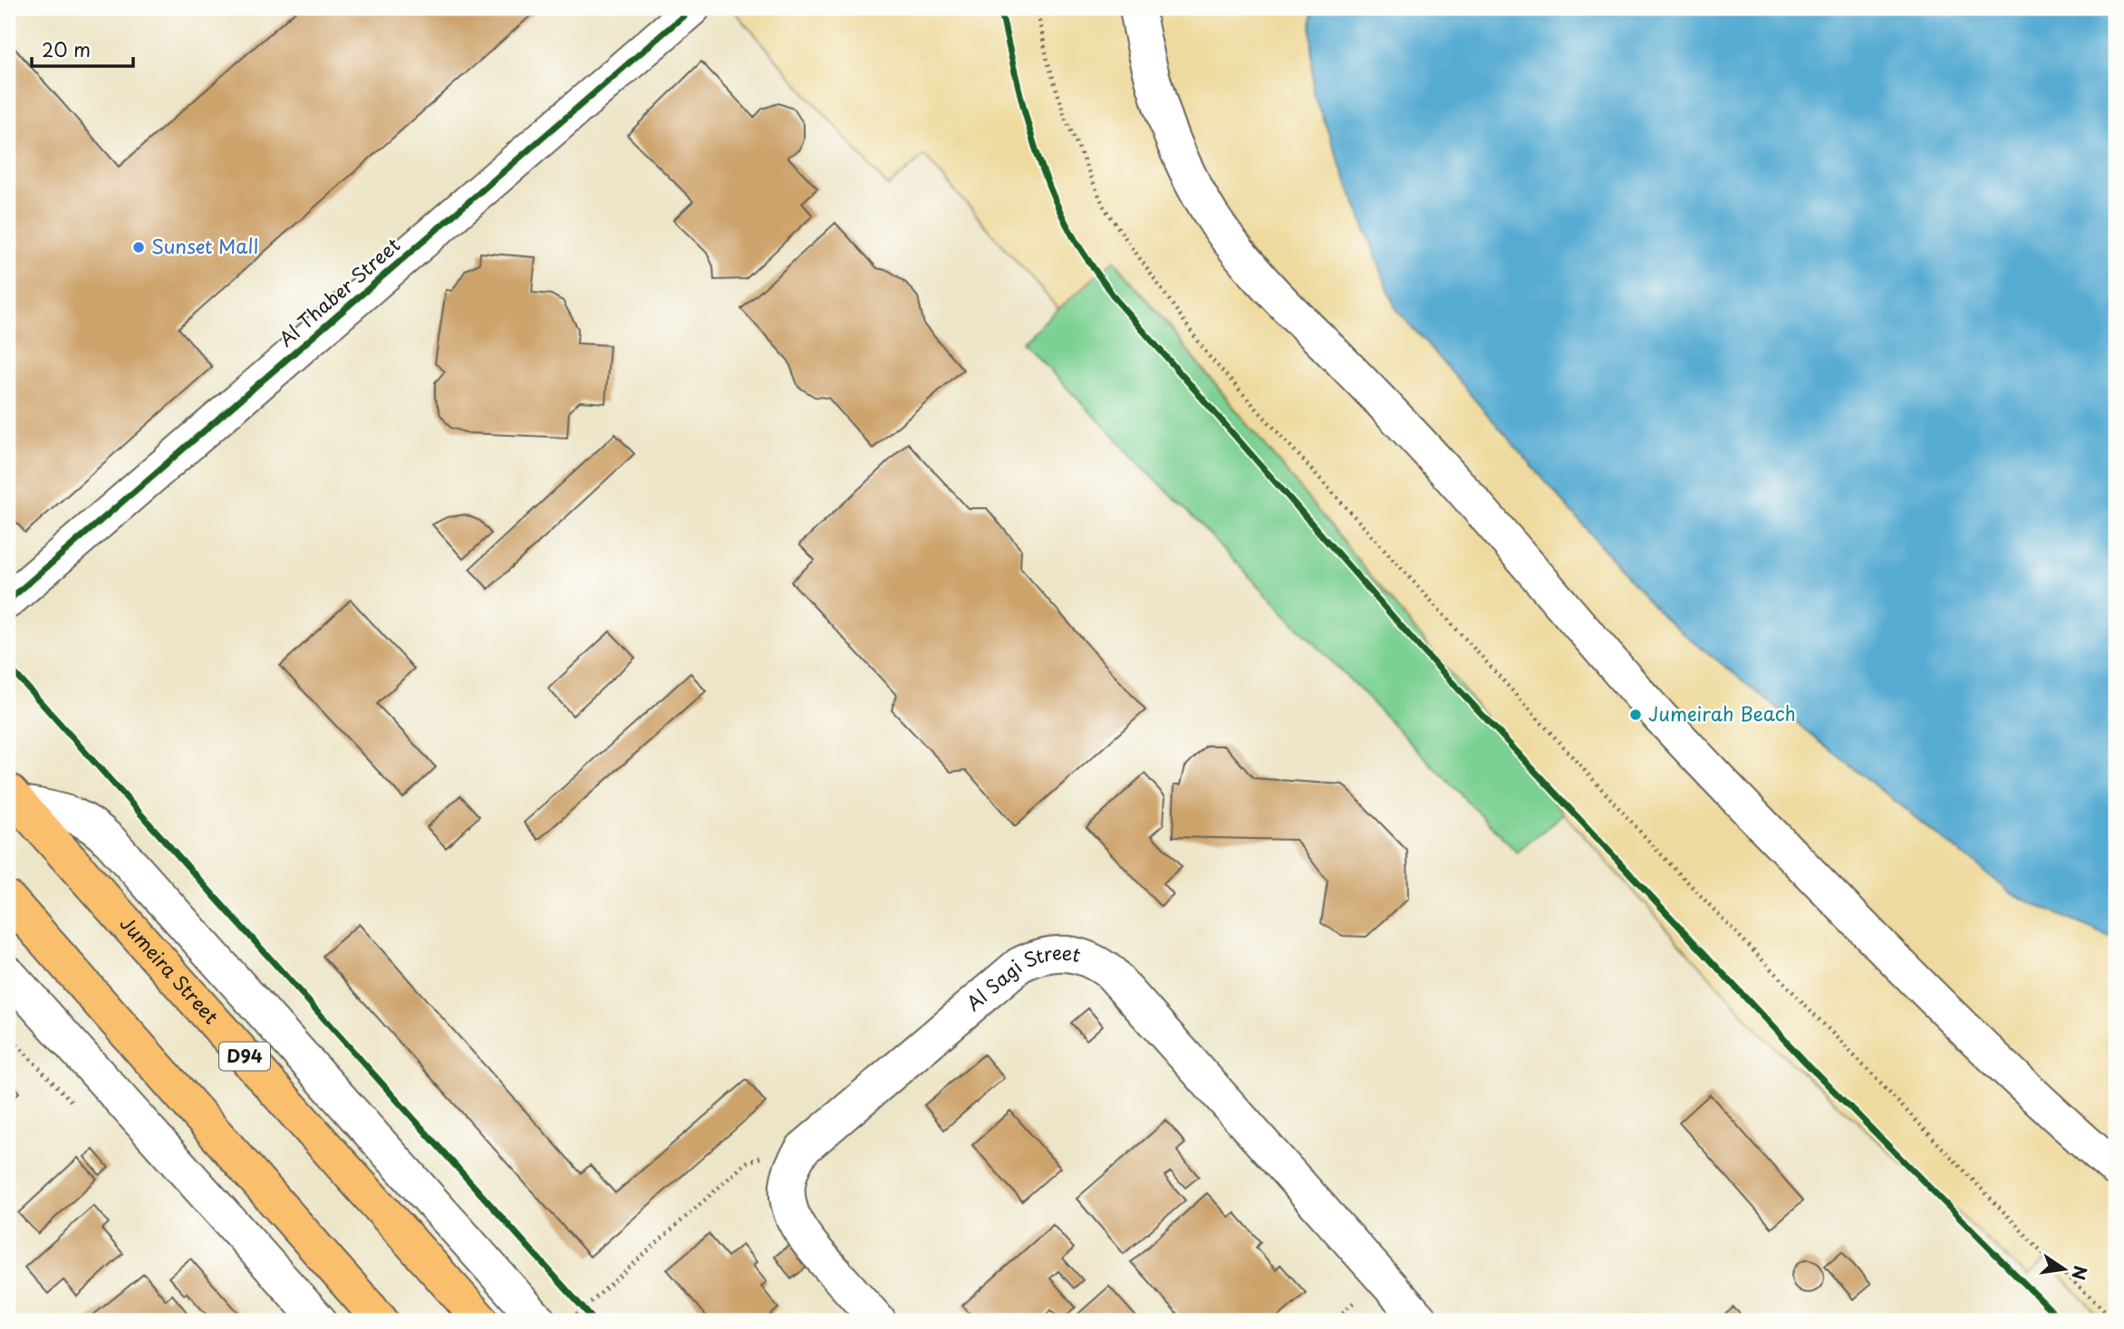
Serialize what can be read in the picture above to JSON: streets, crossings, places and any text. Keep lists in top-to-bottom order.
{
  "streets": {
    "main road": ["Jumeira Street", "D94"],
    "street": ["Al Thaber Street", "Al Sagi Street"]
  },
  "places": ["Sunset Mall", "Jumeirah Beach"],
  "scale_bar": "20 m",
  "north": "right"
}
